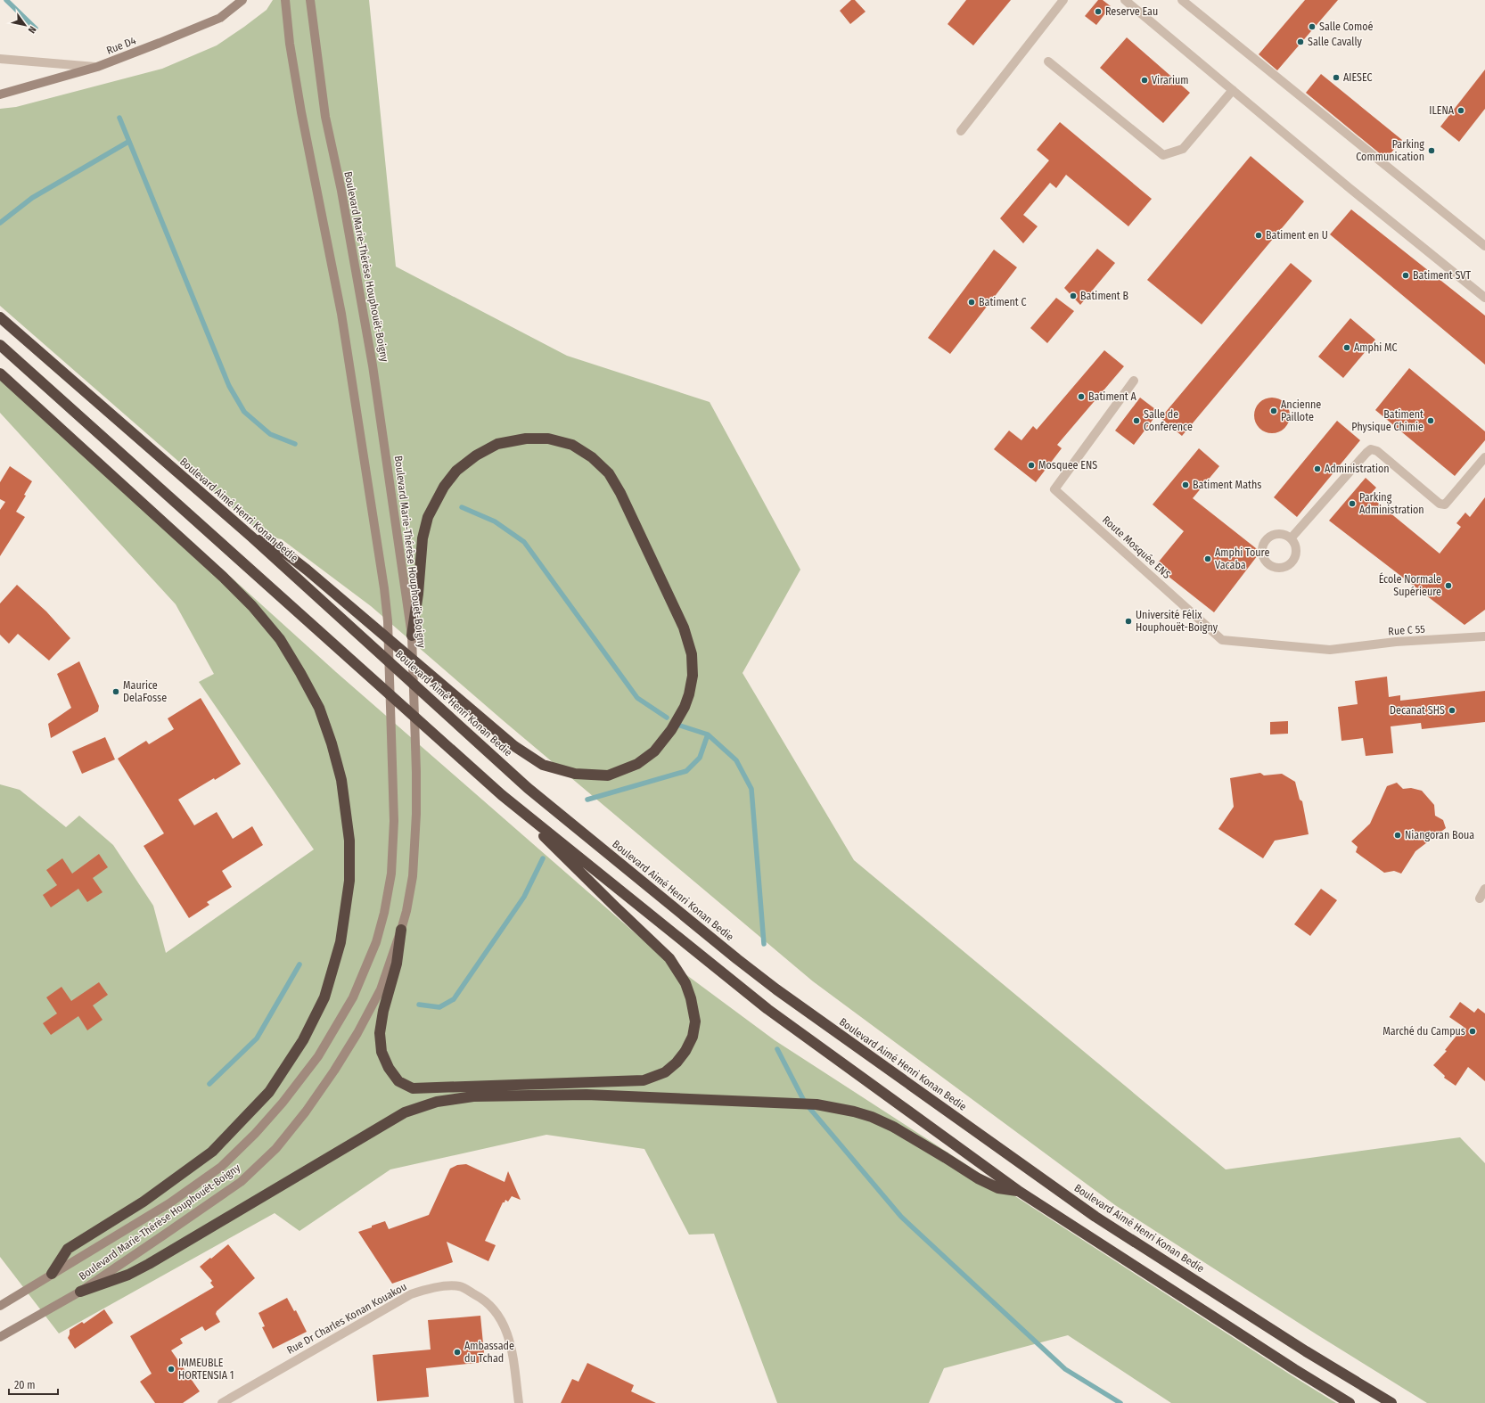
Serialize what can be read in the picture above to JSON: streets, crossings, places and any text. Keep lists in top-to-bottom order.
{
  "streets": {
    "highway": ["Boulevard Aimé Henri Konan Bedie"],
    "main road": ["Rue D4", "Boulevard Marie-Thérèse Houphouët-Boigny"],
    "street": ["Route Mosquée ENS", "Rue C 55", "Rue Dr Charles Konan Kouakou"]
  },
  "crossings": [
    ["Route Mosquée ENS", "Rue C 55"]
  ],
  "places": [
    "Reserve Eau",
    "Salle Comoé",
    "Salle Cavally",
    "AIESEC",
    "Virarium",
    "ILENA",
    "Parking Communication",
    "Batiment en U",
    "Batiment SVT",
    "Batiment B",
    "Batiment C",
    "Amphi MC",
    "Batiment A",
    "Ancienne Paillote",
    "Salle de Conference",
    "Batiment Physique Chimie",
    "Mosquee ENS",
    "Administration",
    "Batiment Maths",
    "Parking Administration",
    "Amphi Toure Vacaba",
    "École Normale Supérieure",
    "Université Félix Houphouët-Boigny",
    "Maurice DelaFosse",
    "Decanat SHS",
    "Niangoran Boua",
    "Marché du Campus",
    "Ambassade du Tchad",
    "IMMEUBLE HORTENSIA 1"
  ],
  "scale_bar": "20 m",
  "north": "bottom right"
}
